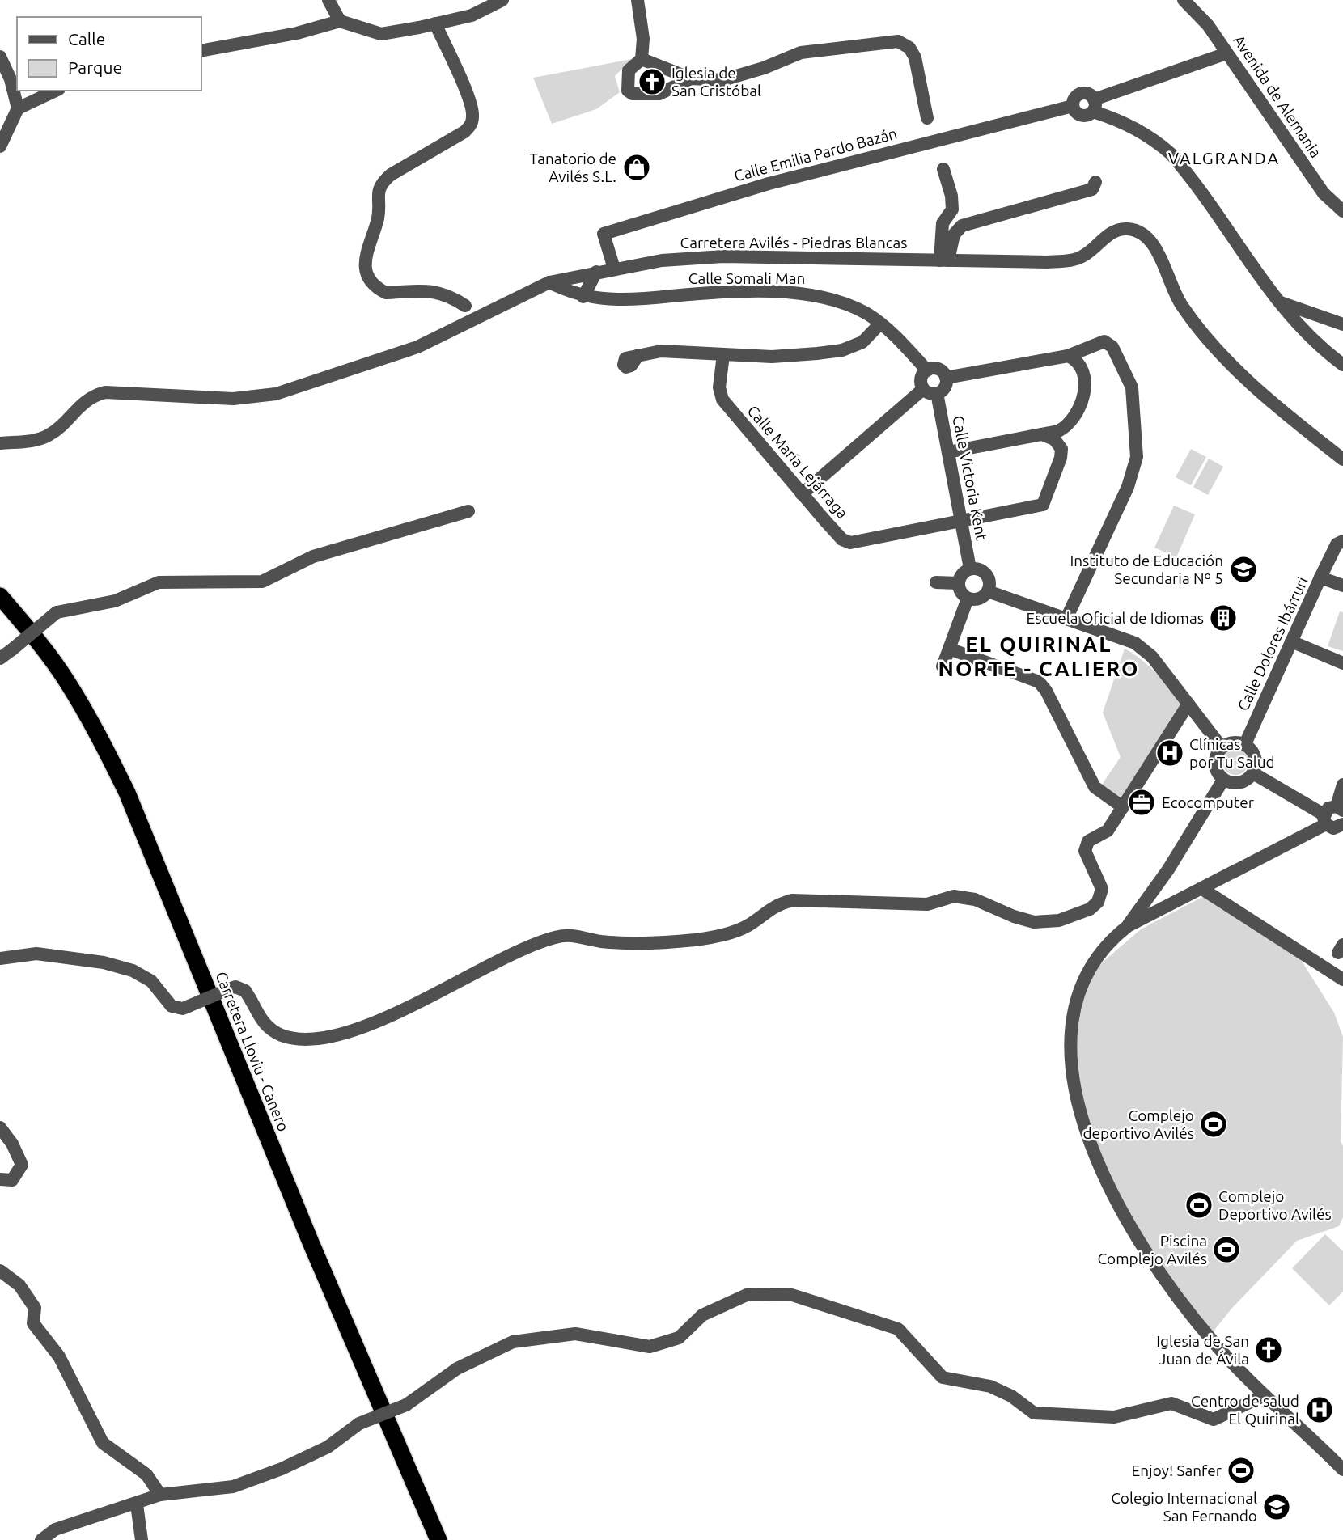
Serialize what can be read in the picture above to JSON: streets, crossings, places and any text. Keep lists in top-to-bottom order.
{
  "streets": {
    "highway": ["Carretera Lloviu - Canero"],
    "street": [
      "Avenida de Alemania",
      "Calle Emilia Pardo Bazán",
      "Carretera Avilés - Piedras Blancas",
      "Calle Somali Man",
      "Calle María Lejárraga",
      "Calle Victoria Kent",
      "Calle Dolores Ibárruri"
    ]
  },
  "crossings": [
    ["Calle Emilia Pardo Bazán", "Carretera Avilés - Piedras Blancas"],
    ["Carretera Avilés - Piedras Blancas", "Calle Somali Man"],
    ["Calle Somali Man", "Calle Victoria Kent"],
    ["Calle María Lejárraga", "Calle Victoria Kent"]
  ],
  "districts": ["VALGRANDA", "EL QUIRINAL NORTE - CALIERO"],
  "places": {
    "church": ["Iglesia de San Cristóbal", "Iglesia de San Juan de Ávila"],
    "shop": ["Tanatorio de Avilés S.L."],
    "school or university": ["Instituto de Educación Secundaria Nº 5", "Colegio Internacional San Fernando"],
    "building": ["Escuela Oficial de Idiomas"],
    "hospital": ["Clínicas por Tu Salud", "Centro de salud El Quirinal"],
    "office": ["Ecocomputer"],
    "sports": [
      "Complejo deportivo Avilés",
      "Complejo Deportivo Avilés",
      "Piscina Complejo Avilés",
      "Enjoy! Sanfer"
    ]
  },
  "legend": ["Calle", "Parque"]
}
